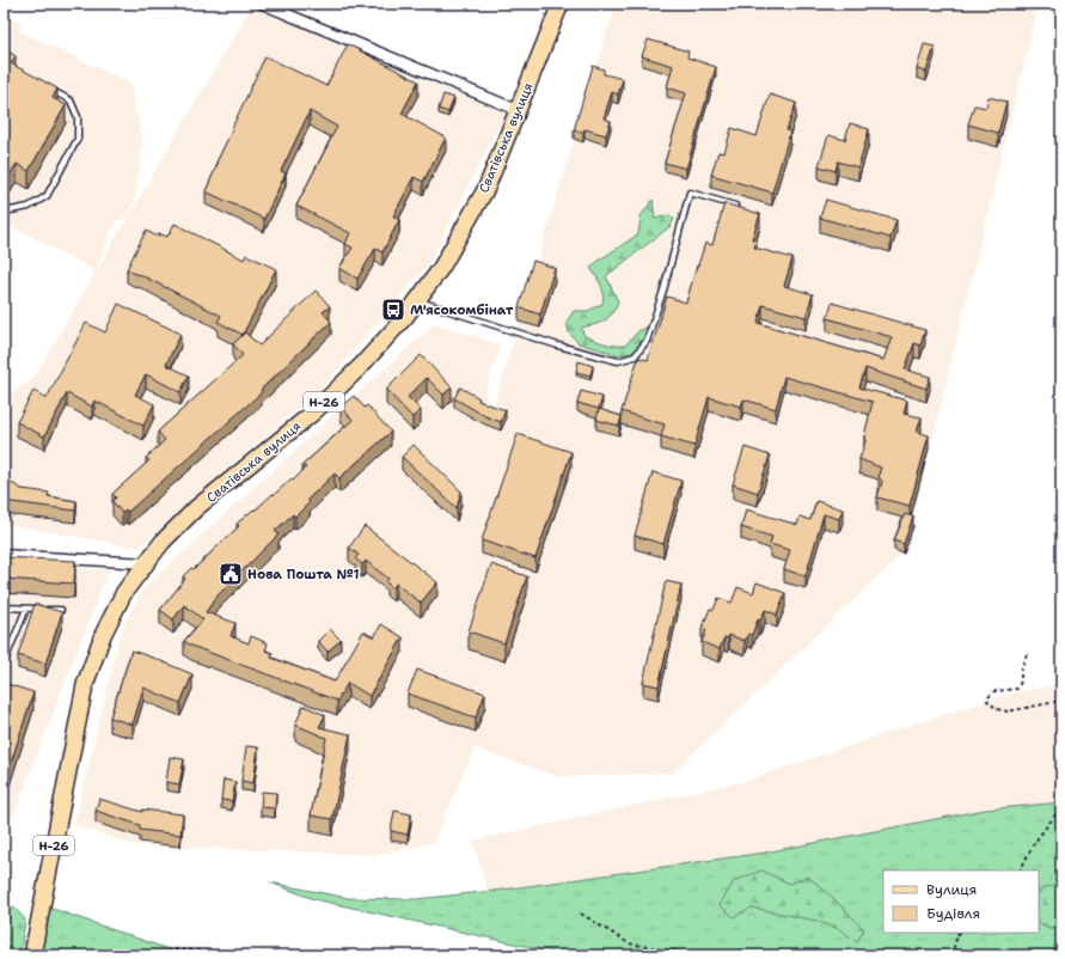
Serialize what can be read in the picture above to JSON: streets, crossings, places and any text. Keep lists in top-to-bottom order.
{
  "streets": {
    "main road": ["Сватівська вулиця", "Н-26"]
  },
  "places": {
    "bus stop": ["М'ясокомбінат"],
    "public building": ["Нова Пошта №1"]
  },
  "legend": ["Вулиця", "Будівля"]
}
